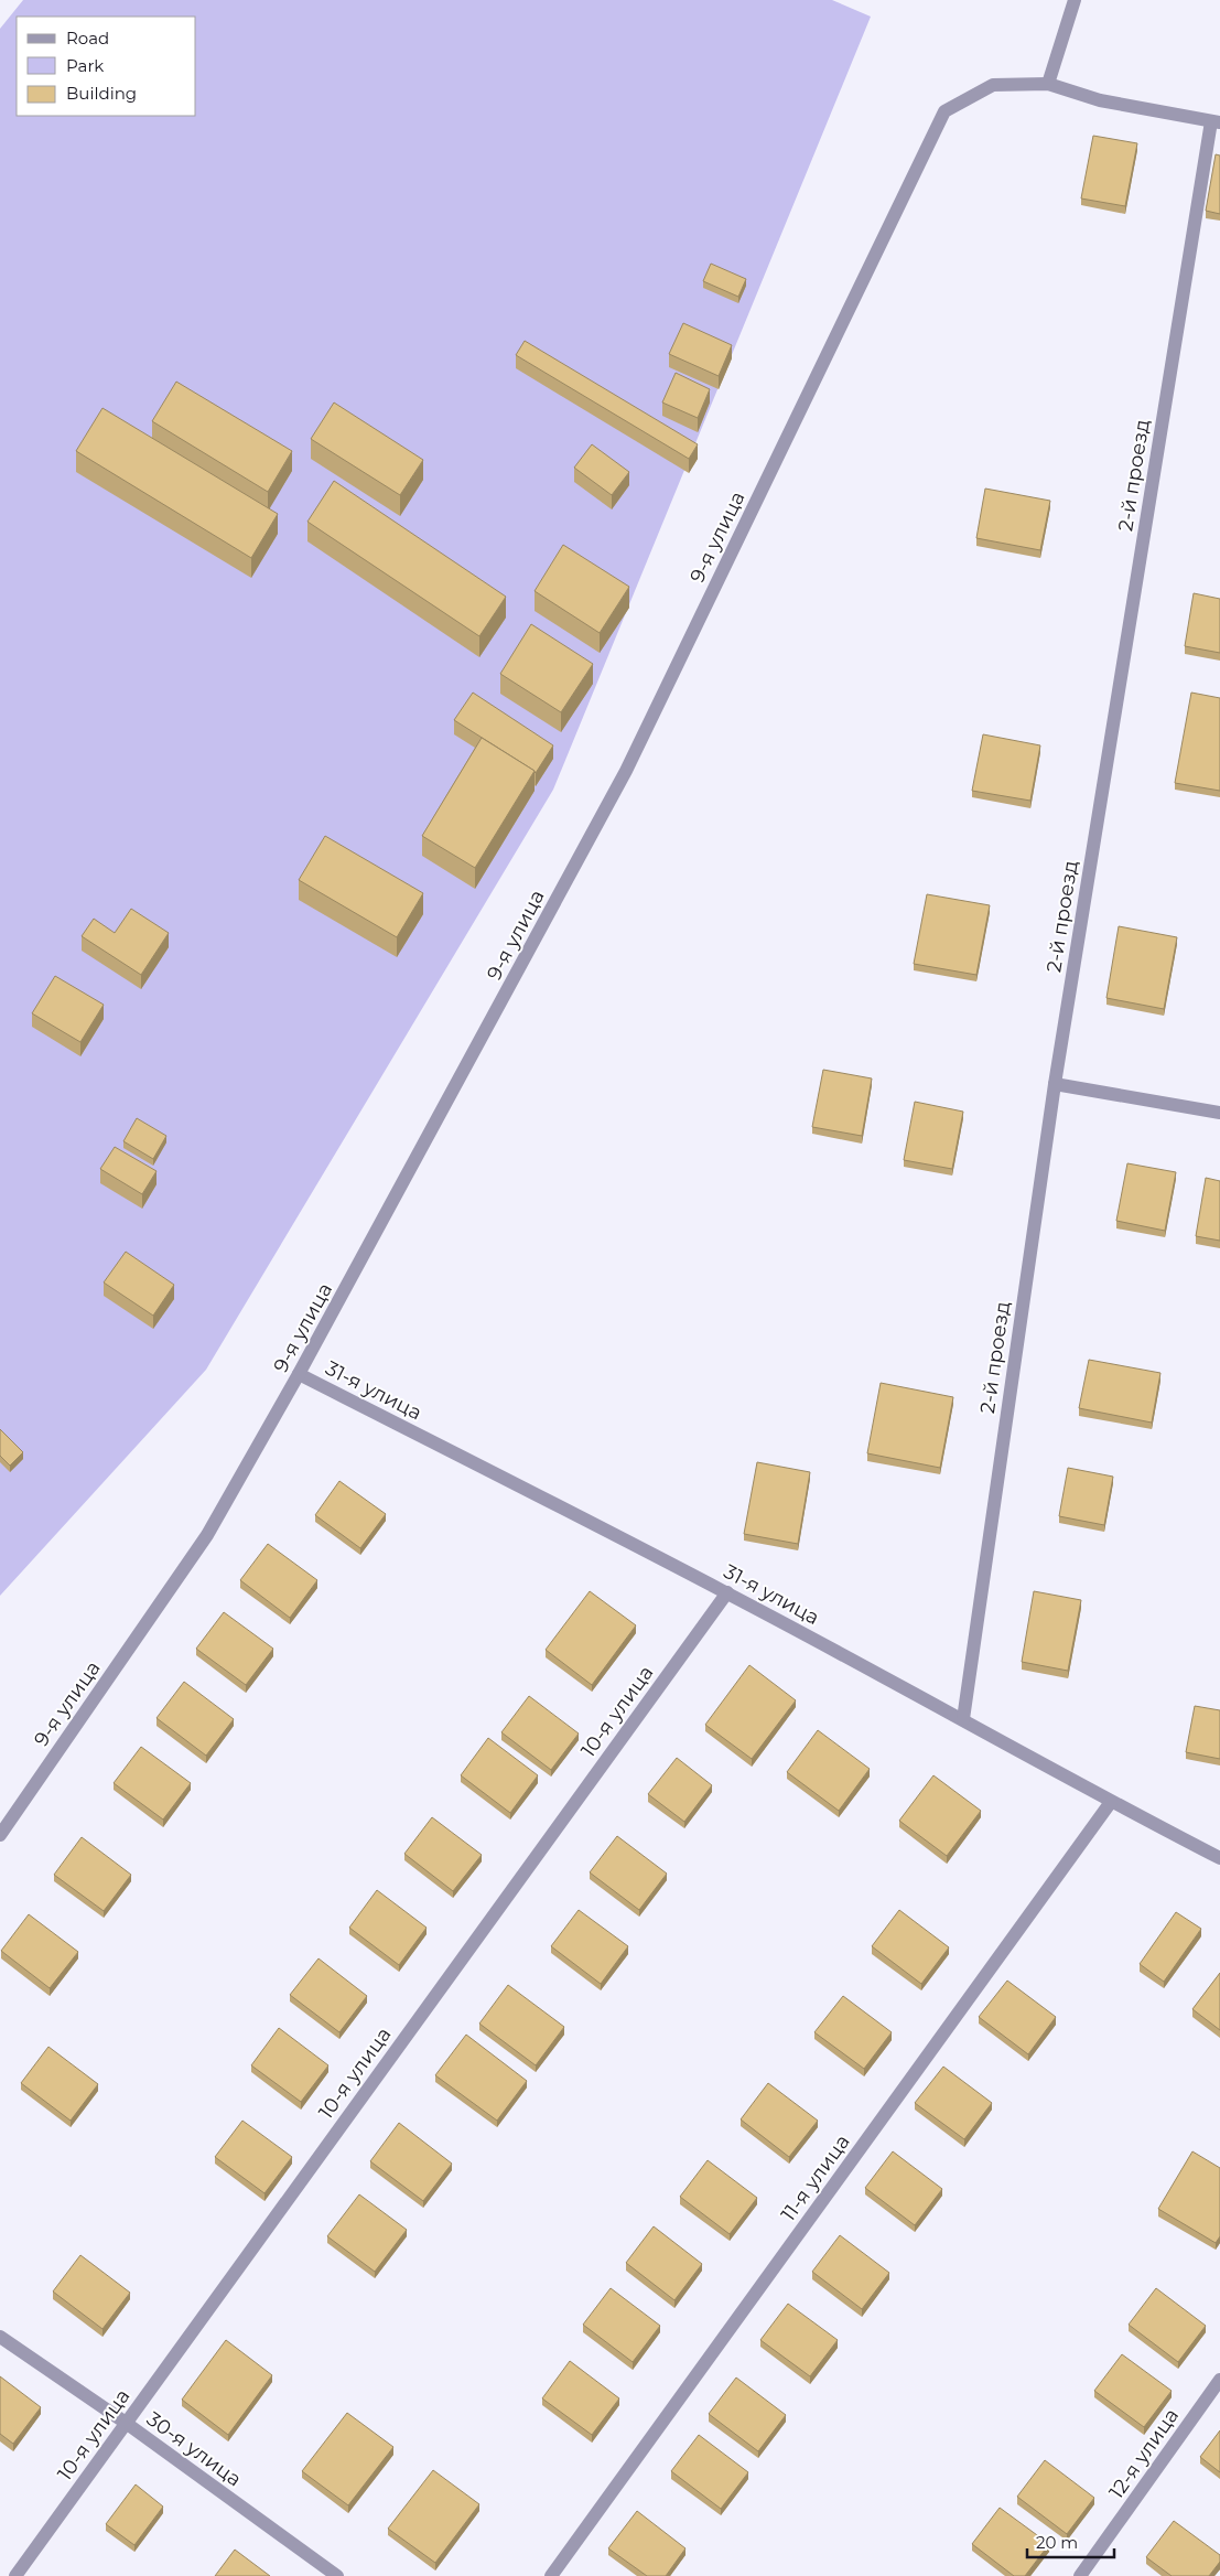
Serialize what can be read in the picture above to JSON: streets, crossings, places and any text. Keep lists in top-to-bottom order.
{
  "streets": {
    "street": [
      "2-й проезд",
      "9-я улица",
      "31-я улица",
      "10-я улица",
      "11-я улица",
      "30-я улица",
      "12-я улица"
    ]
  },
  "crossings": [
    ["2-й проезд", "9-я улица"],
    ["2-й проезд", "31-я улица"],
    ["9-я улица", "31-я улица"],
    ["31-я улица", "10-я улица"],
    ["31-я улица", "11-я улица"],
    ["10-я улица", "30-я улица"]
  ],
  "legend": ["Road", "Park", "Building"],
  "scale_bar": "20 m"
}
